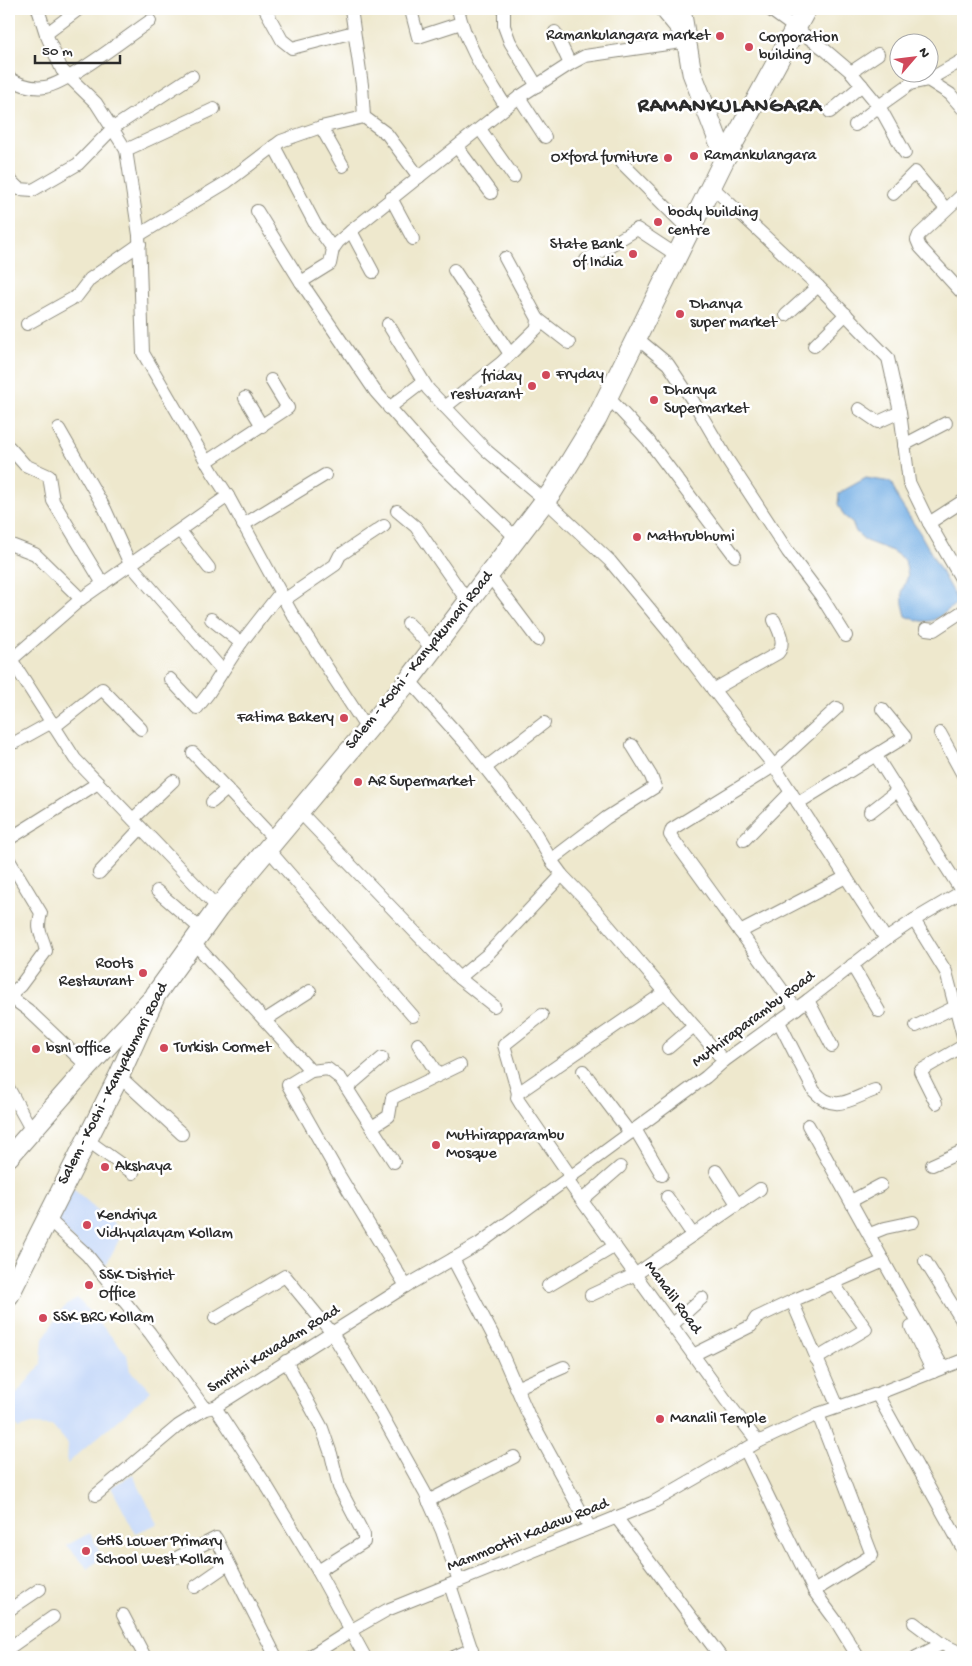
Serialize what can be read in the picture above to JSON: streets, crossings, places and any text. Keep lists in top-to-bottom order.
{
  "streets": {
    "main road": ["Salem - Kochi - Kanyakumari Road"],
    "street": [
      "Muthiraparambu Road",
      "Manalil Road",
      "Smrithi Kavadam Road",
      "Mammoottil Kadavu Road"
    ]
  },
  "crossings": [
    ["Salem - Kochi - Kanyakumari Road", "Smrithi Kavadam Road"],
    ["Muthiraparambu Road", "Manalil Road"],
    ["Muthiraparambu Road", "Smrithi Kavadam Road"],
    ["Manalil Road", "Smrithi Kavadam Road"],
    ["Manalil Road", "Mammoottil Kadavu Road"]
  ],
  "districts": ["RAMANKULANGARA"],
  "places": [
    "Ramankulangara market",
    "Corporation building",
    "Ramankulangara",
    "Oxford furniture",
    "body building centre",
    "State Bank of India",
    "Dhanya super market",
    "Fryday",
    "friday restuarant",
    "Dhanya Supermarket",
    "Mathrubhumi",
    "Fatima Bakery",
    "AR Supermarket",
    "Roots Restaurant",
    "Turkish Cormet",
    "bsnl office",
    "Muthirapparambu Mosque",
    "Akshaya",
    "Kendriya Vidhyalayam Kollam",
    "SSK District Office",
    "SSK BRC Kollam",
    "Manalil Temple",
    "GHS Lower Primary School West Kollam"
  ],
  "scale_bar": "50 m",
  "north": "top right"
}
